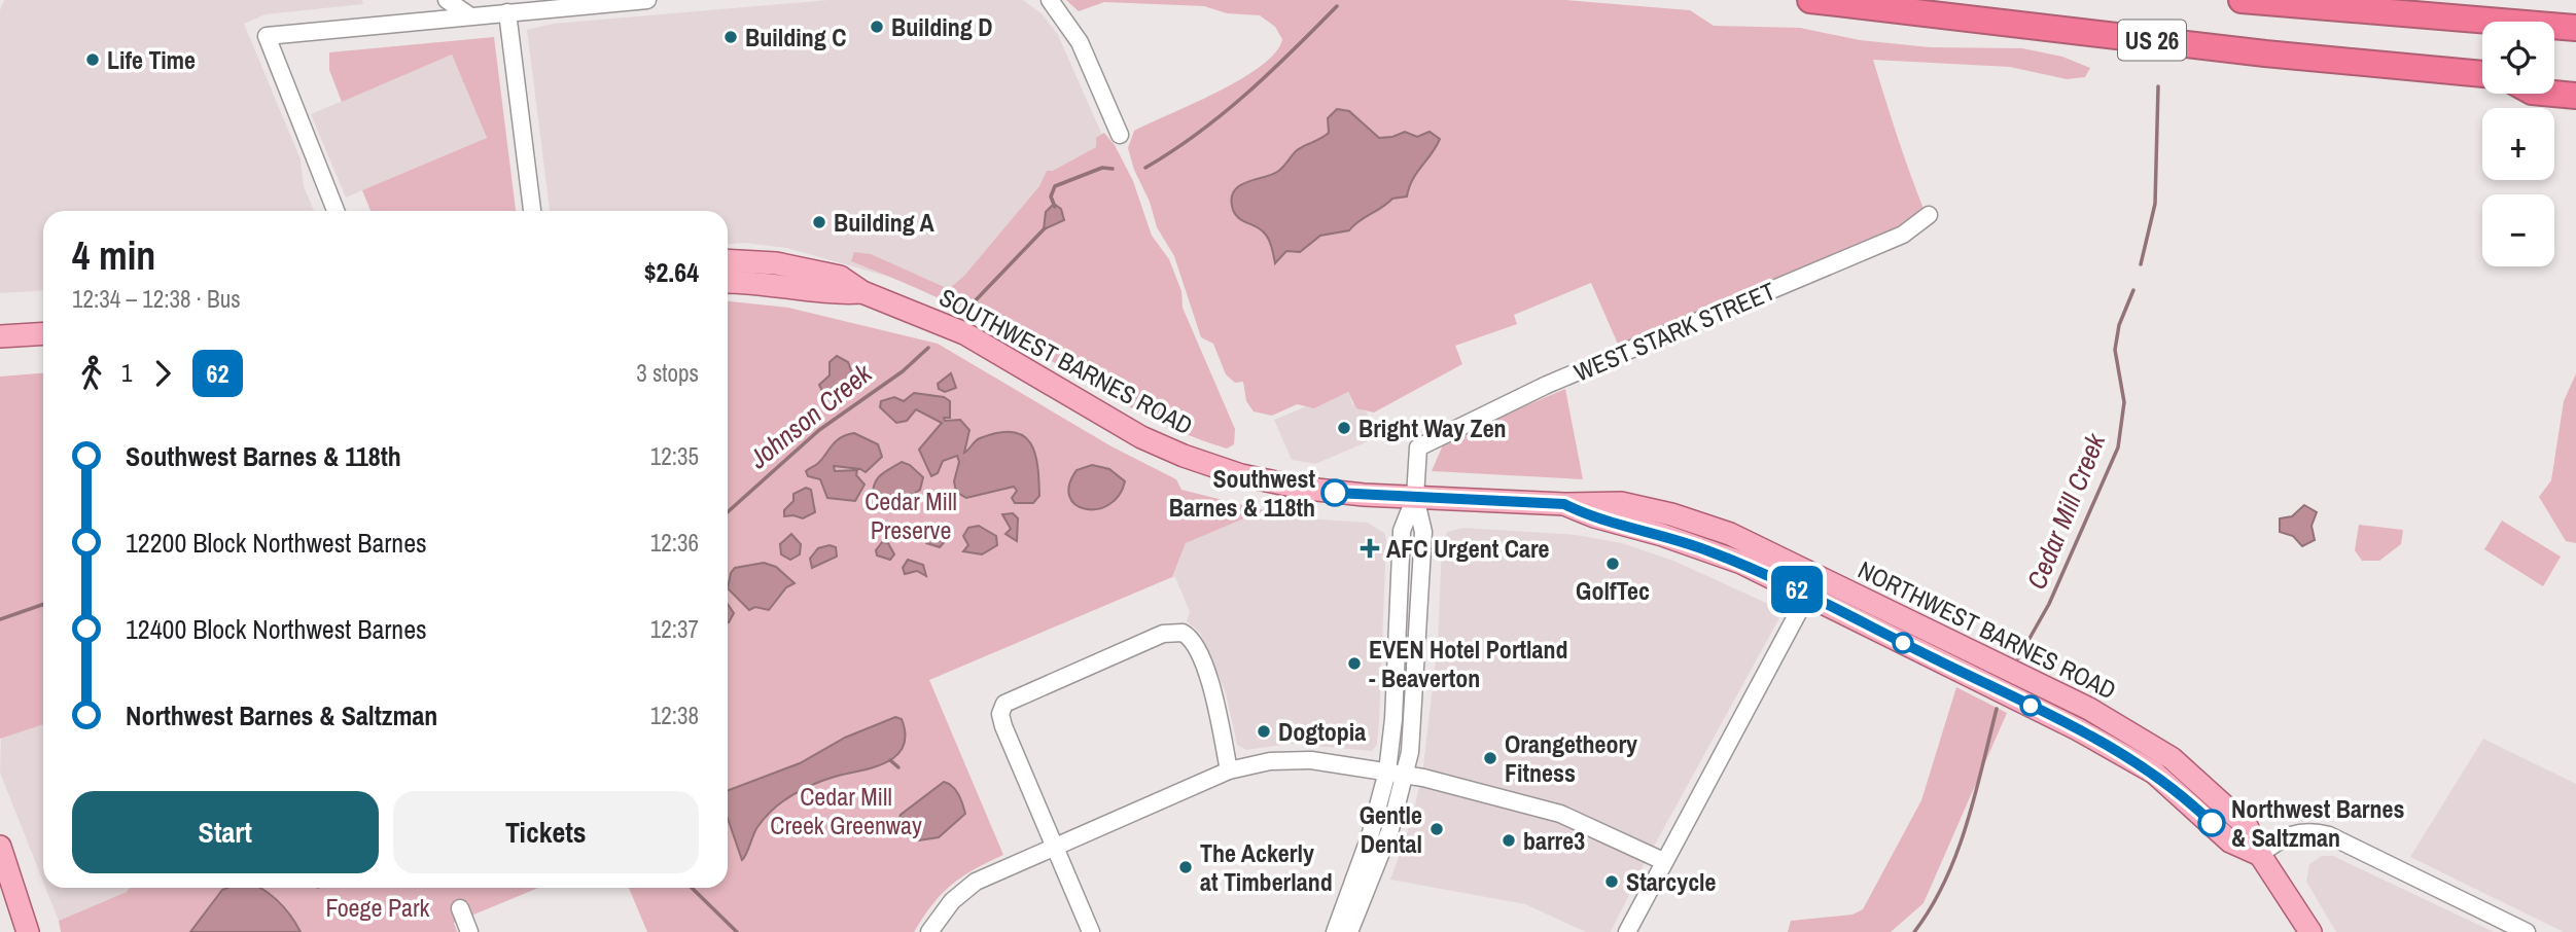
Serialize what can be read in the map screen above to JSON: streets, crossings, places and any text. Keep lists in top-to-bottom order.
{
  "streets": {
    "highway": ["US 26"],
    "main road": ["SOUTHWEST BARNES ROAD", "NORTHWEST BARNES ROAD"],
    "street": ["WEST STARK STREET"]
  },
  "crossings": [
    ["WEST STARK STREET", "SOUTHWEST BARNES ROAD"],
    ["WEST STARK STREET", "NORTHWEST BARNES ROAD"],
    ["SOUTHWEST BARNES ROAD", "NORTHWEST BARNES ROAD"]
  ],
  "water": ["Johnson Creek", "Cedar Mill Creek"],
  "parks": ["Cedar Mill Preserve", "Cedar Mill Creek Greenway", "Foege Park"],
  "places": {
    "other": [
      "Building D",
      "Building C",
      "Life Time",
      "Building A",
      "Bright Way Zen",
      "Southwest Barnes & 118th",
      "GolfTec",
      "EVEN Hotel Portland - Beaverton",
      "Dogtopia",
      "Orangetheory Fitness",
      "Northwest Barnes & Saltzman",
      "Gentle Dental",
      "barre3",
      "The Ackerly at Timberland",
      "Starcycle"
    ],
    "health": ["AFC Urgent Care"]
  },
  "lines": ["bus line 62"],
  "page": {
    "on_map": "62",
    "map_buttons": ["+", "−"],
    "heading": ["4 min", "12:34 – 12:38 · Bus", "$2.64"],
    "legs": ["1", "62", "3 stops"],
    "list": [
      {
        "name": "Southwest Barnes & 118th",
        "value": "12:35"
      },
      {
        "name": "12200 Block Northwest Barnes",
        "value": "12:36"
      },
      {
        "name": "12400 Block Northwest Barnes",
        "value": "12:37"
      },
      {
        "name": "Northwest Barnes & Saltzman",
        "value": "12:38"
      }
    ],
    "buttons": ["Start", "Tickets"]
  }
}
